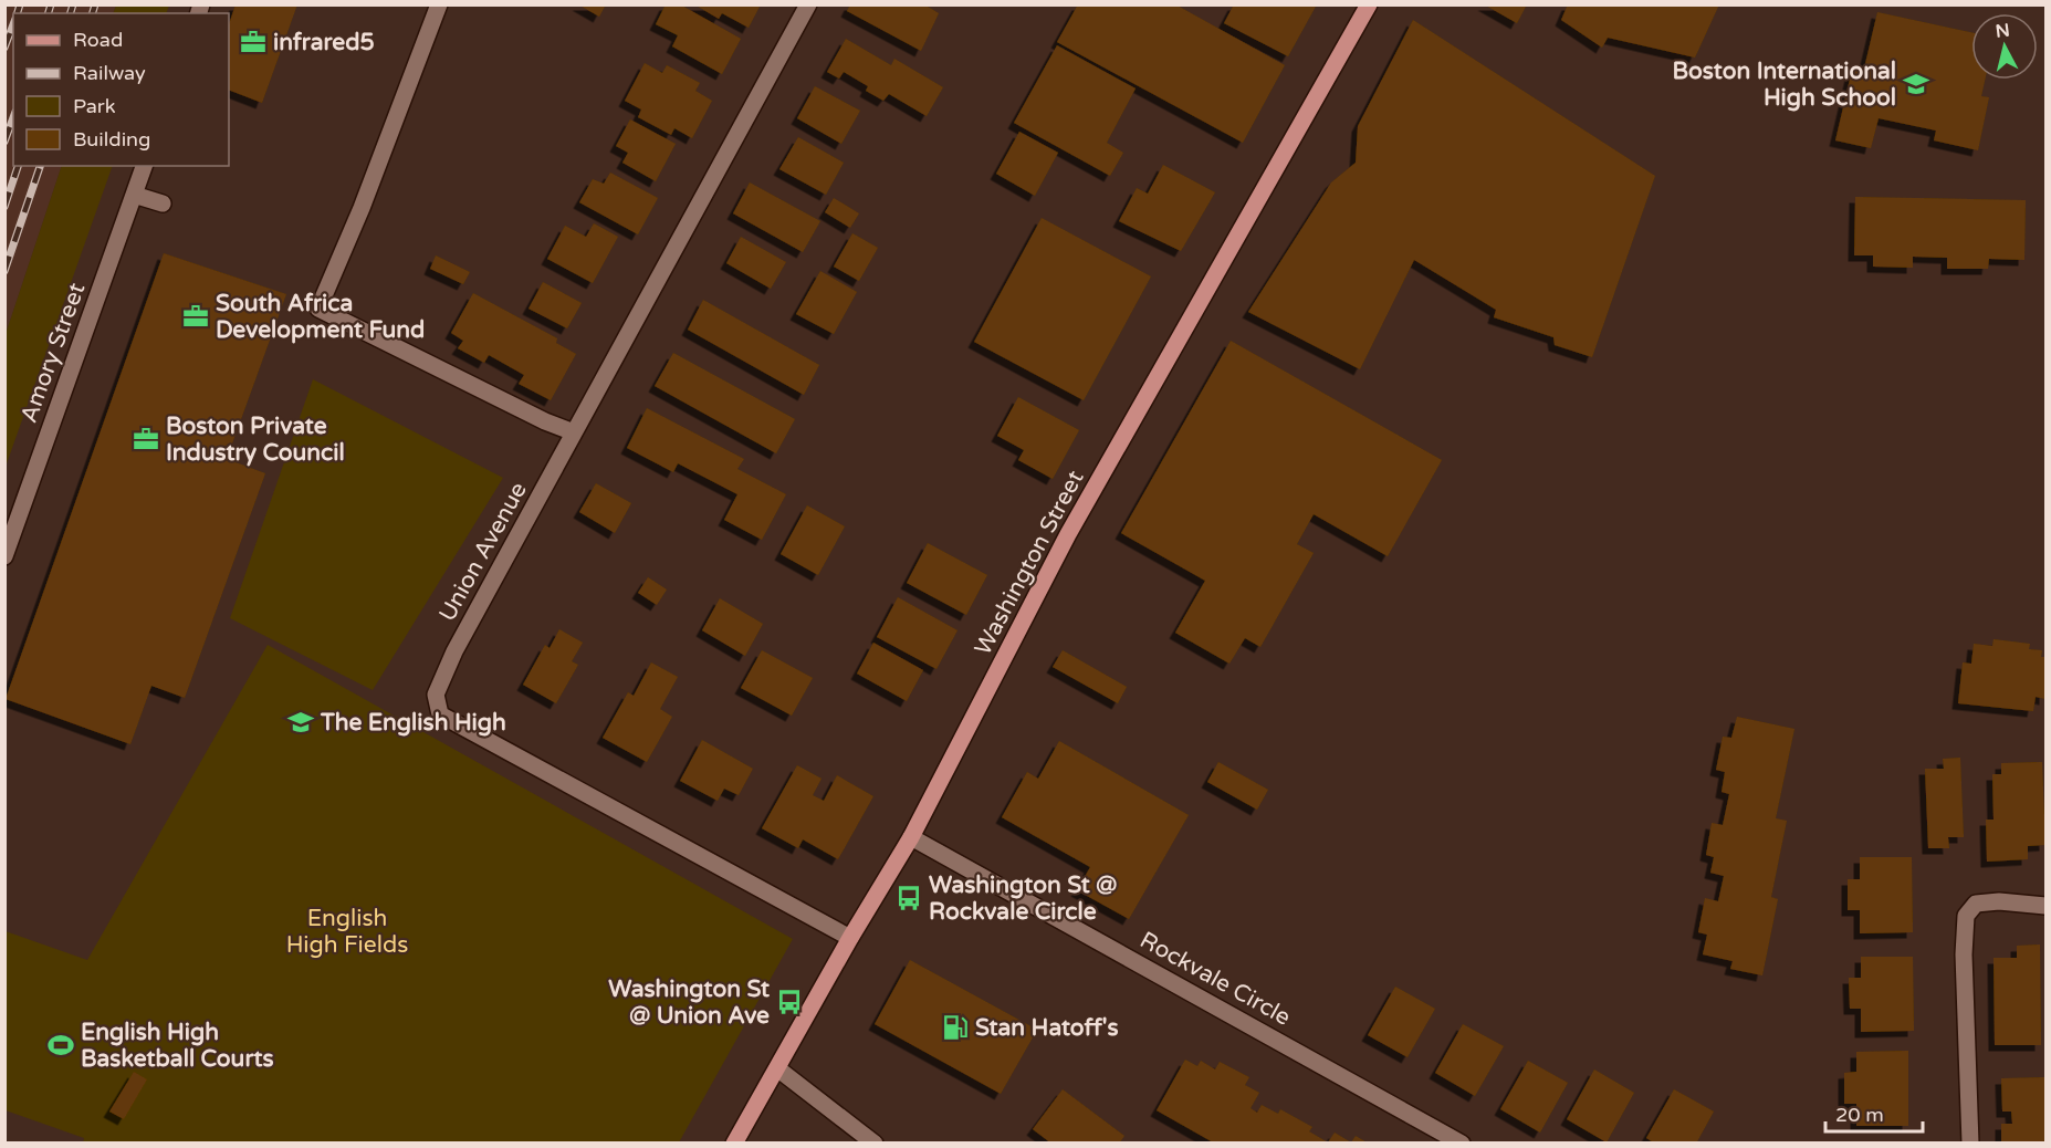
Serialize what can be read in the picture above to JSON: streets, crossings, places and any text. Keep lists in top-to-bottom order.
{
  "streets": {
    "main road": ["Washington Street"],
    "street": ["Amory Street", "Union Avenue", "Rockvale Circle"]
  },
  "crossings": [
    ["Union Avenue", "Washington Street"],
    ["Washington Street", "Rockvale Circle"]
  ],
  "parks": ["English High Fields"],
  "places": {
    "office": ["infrared5", "South Africa Development Fund", "Boston Private Industry Council"],
    "school or university": ["Boston International High School", "The English High"],
    "bus stop": ["Washington St @ Rockvale Circle", "Washington St @ Union Ave"],
    "fuel station": ["Stan Hatoff's"],
    "sports": ["English High Basketball Courts"]
  },
  "legend": [
    "Road",
    "Railway",
    "Park",
    "Building"
  ],
  "scale_bar": "20 m",
  "north": "top"
}
